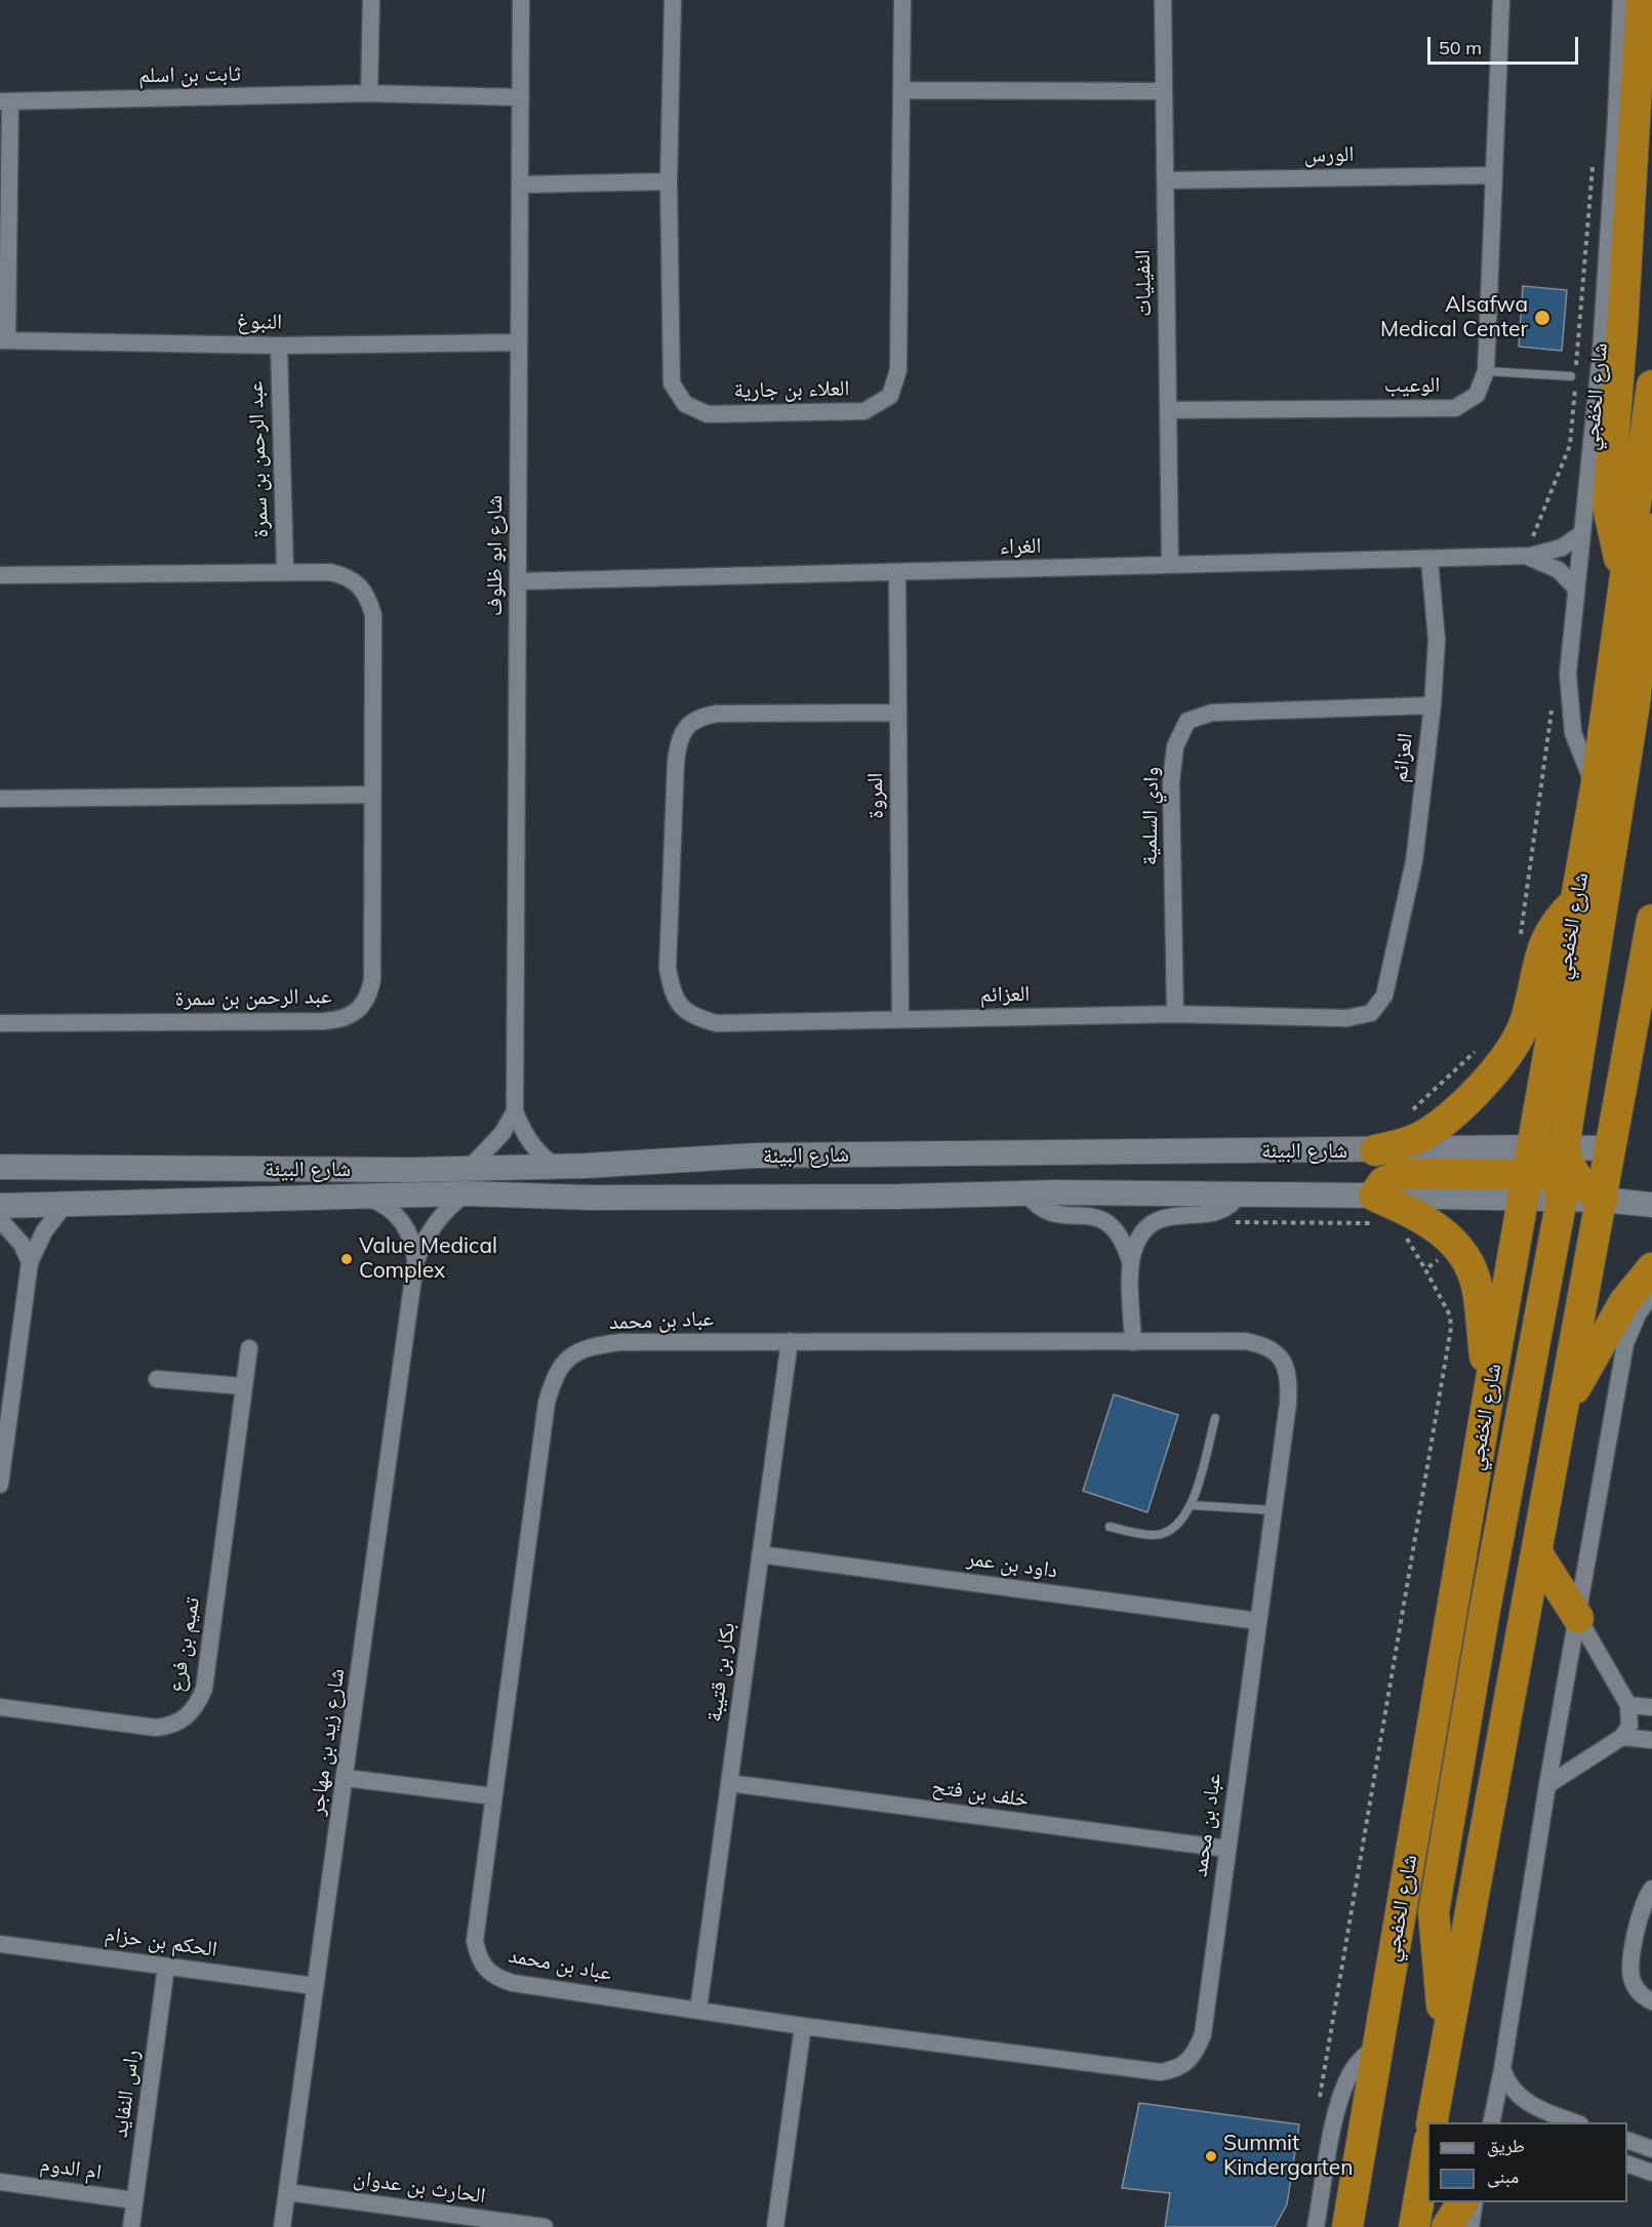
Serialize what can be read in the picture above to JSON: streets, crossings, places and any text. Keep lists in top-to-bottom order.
{
  "streets": {
    "highway": ["شارع الخفجي"],
    "street": [
      "ثابت بن اسلم",
      "الورس",
      "النفيليات",
      "النبوغ",
      "الوعيب",
      "العلاء بن جارية",
      "عبد الرحمن بن سمرة",
      "الغراء",
      "شارع ابو ظلوف",
      "العزائم",
      "المروة",
      "وادي السلمية",
      "شارع البيئة",
      "عباد بن محمد",
      "داود بن عمر",
      "تميم بن فرع",
      "بكار بن قتيبة",
      "شارع زيد بن مهاجر",
      "خلف بن فتح",
      "الحكم بن حزام",
      "راس النفايد",
      "ام الدوم",
      "الحارث بن عدوان"
    ]
  },
  "crossings": [
    ["ثابت بن اسلم", "النبوغ"],
    ["ثابت بن اسلم", "شارع ابو ظلوف"],
    ["الورس", "النفيليات"],
    ["الورس", "الوعيب"],
    ["النفيليات", "الوعيب"],
    ["النفيليات", "الغراء"],
    ["النبوغ", "عبد الرحمن بن سمرة"],
    ["النبوغ", "شارع ابو ظلوف"],
    ["شارع الخفجي", "الغراء"],
    ["شارع الخفجي", "شارع البيئة"],
    ["الغراء", "شارع ابو ظلوف"],
    ["الغراء", "العزائم"],
    ["الغراء", "المروة"],
    ["شارع ابو ظلوف", "شارع البيئة"],
    ["العزائم", "المروة"],
    ["العزائم", "وادي السلمية"],
    ["شارع البيئة", "شارع زيد بن مهاجر"],
    ["عباد بن محمد", "داود بن عمر"],
    ["عباد بن محمد", "بكار بن قتيبة"],
    ["عباد بن محمد", "خلف بن فتح"],
    ["داود بن عمر", "بكار بن قتيبة"],
    ["بكار بن قتيبة", "خلف بن فتح"],
    ["شارع زيد بن مهاجر", "الحكم بن حزام"],
    ["شارع زيد بن مهاجر", "الحارث بن عدوان"],
    ["الحكم بن حزام", "راس النفايد"],
    ["راس النفايد", "ام الدوم"]
  ],
  "places": ["Alsafwa Medical Center", "Value Medical Complex", "Summit Kindergarten"],
  "legend": ["طريق", "مبنى"],
  "scale_bar": "50 m"
}
